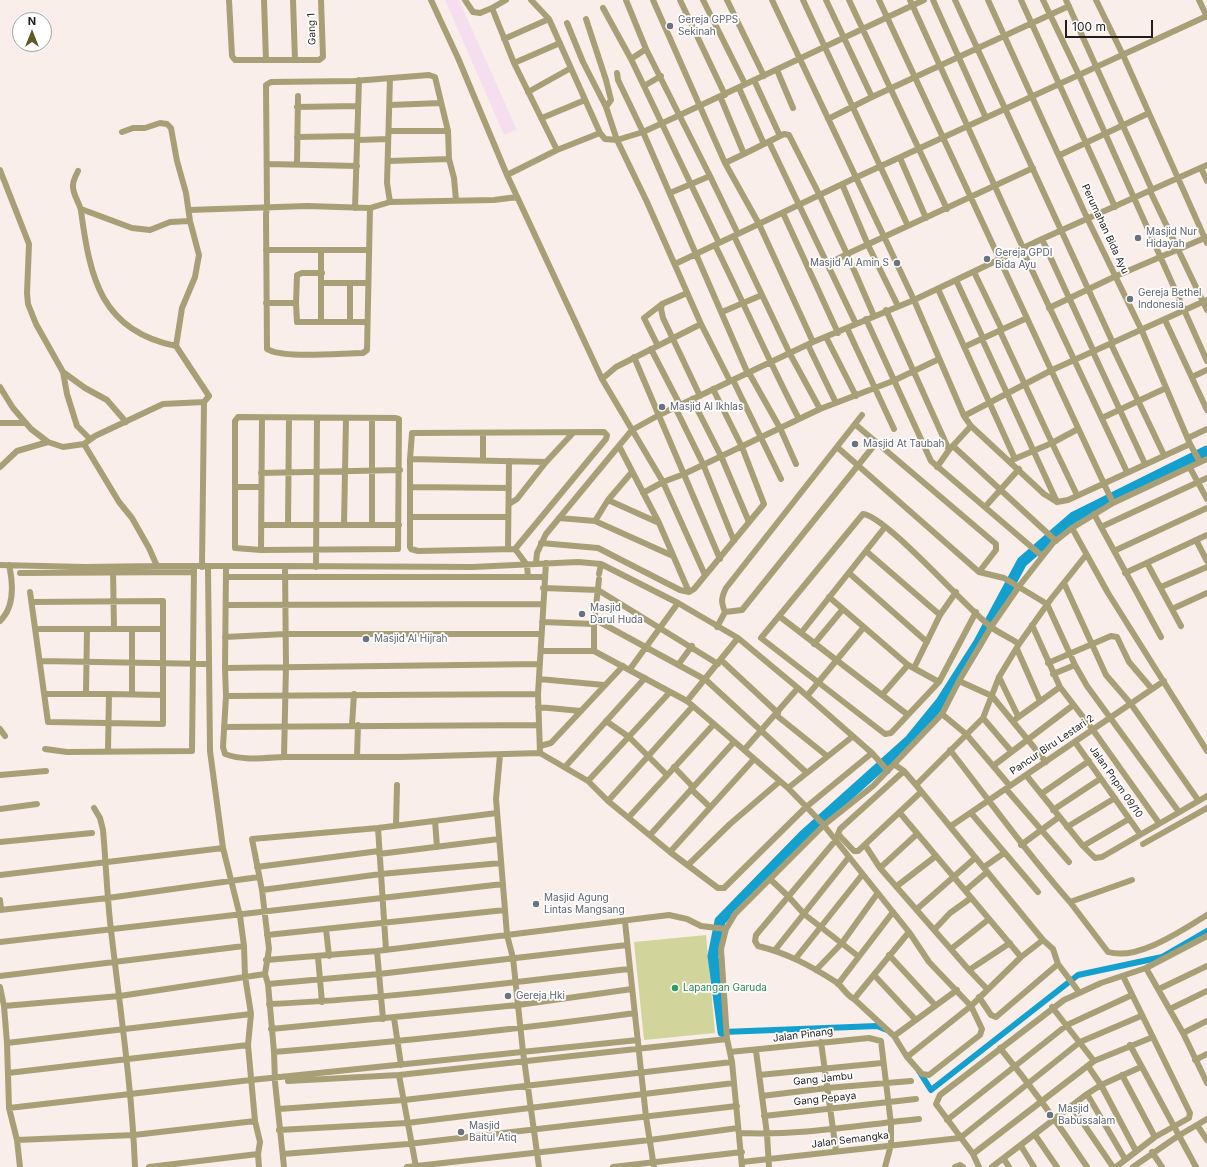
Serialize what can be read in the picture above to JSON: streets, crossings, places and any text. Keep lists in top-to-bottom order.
{
  "streets": {
    "street": [
      "Gang 1",
      "Perumahan Bida Ayu",
      "Pancur Biru Lestari 2",
      "Jalan Pnpm 09/10",
      "Jalan Pinang",
      "Gang Jambu",
      "Gang Pepaya",
      "Jalan Semangka"
    ]
  },
  "crossings": [
    ["Pancur Biru Lestari 2", "Jalan Pnpm 09/10"]
  ],
  "places": [
    "Gereja GPPS Sekinah",
    "Masjid Nur Hidayah",
    "Gereja GPDI Bida Ayu",
    "Masjid Al Amin S",
    "Gereja Bethel Indonesia",
    "Masjid Al Ikhlas",
    "Masjid At Taubah",
    "Masjid Darul Huda",
    "Masjid Al Hijrah",
    "Masjid Agung Lintas Mangsang",
    "Lapangan Garuda",
    "Gereja Hki",
    "Masjid Babussalam",
    "Masjid Baitul Atiq"
  ],
  "scale_bar": "100 m",
  "north": "top"
}
